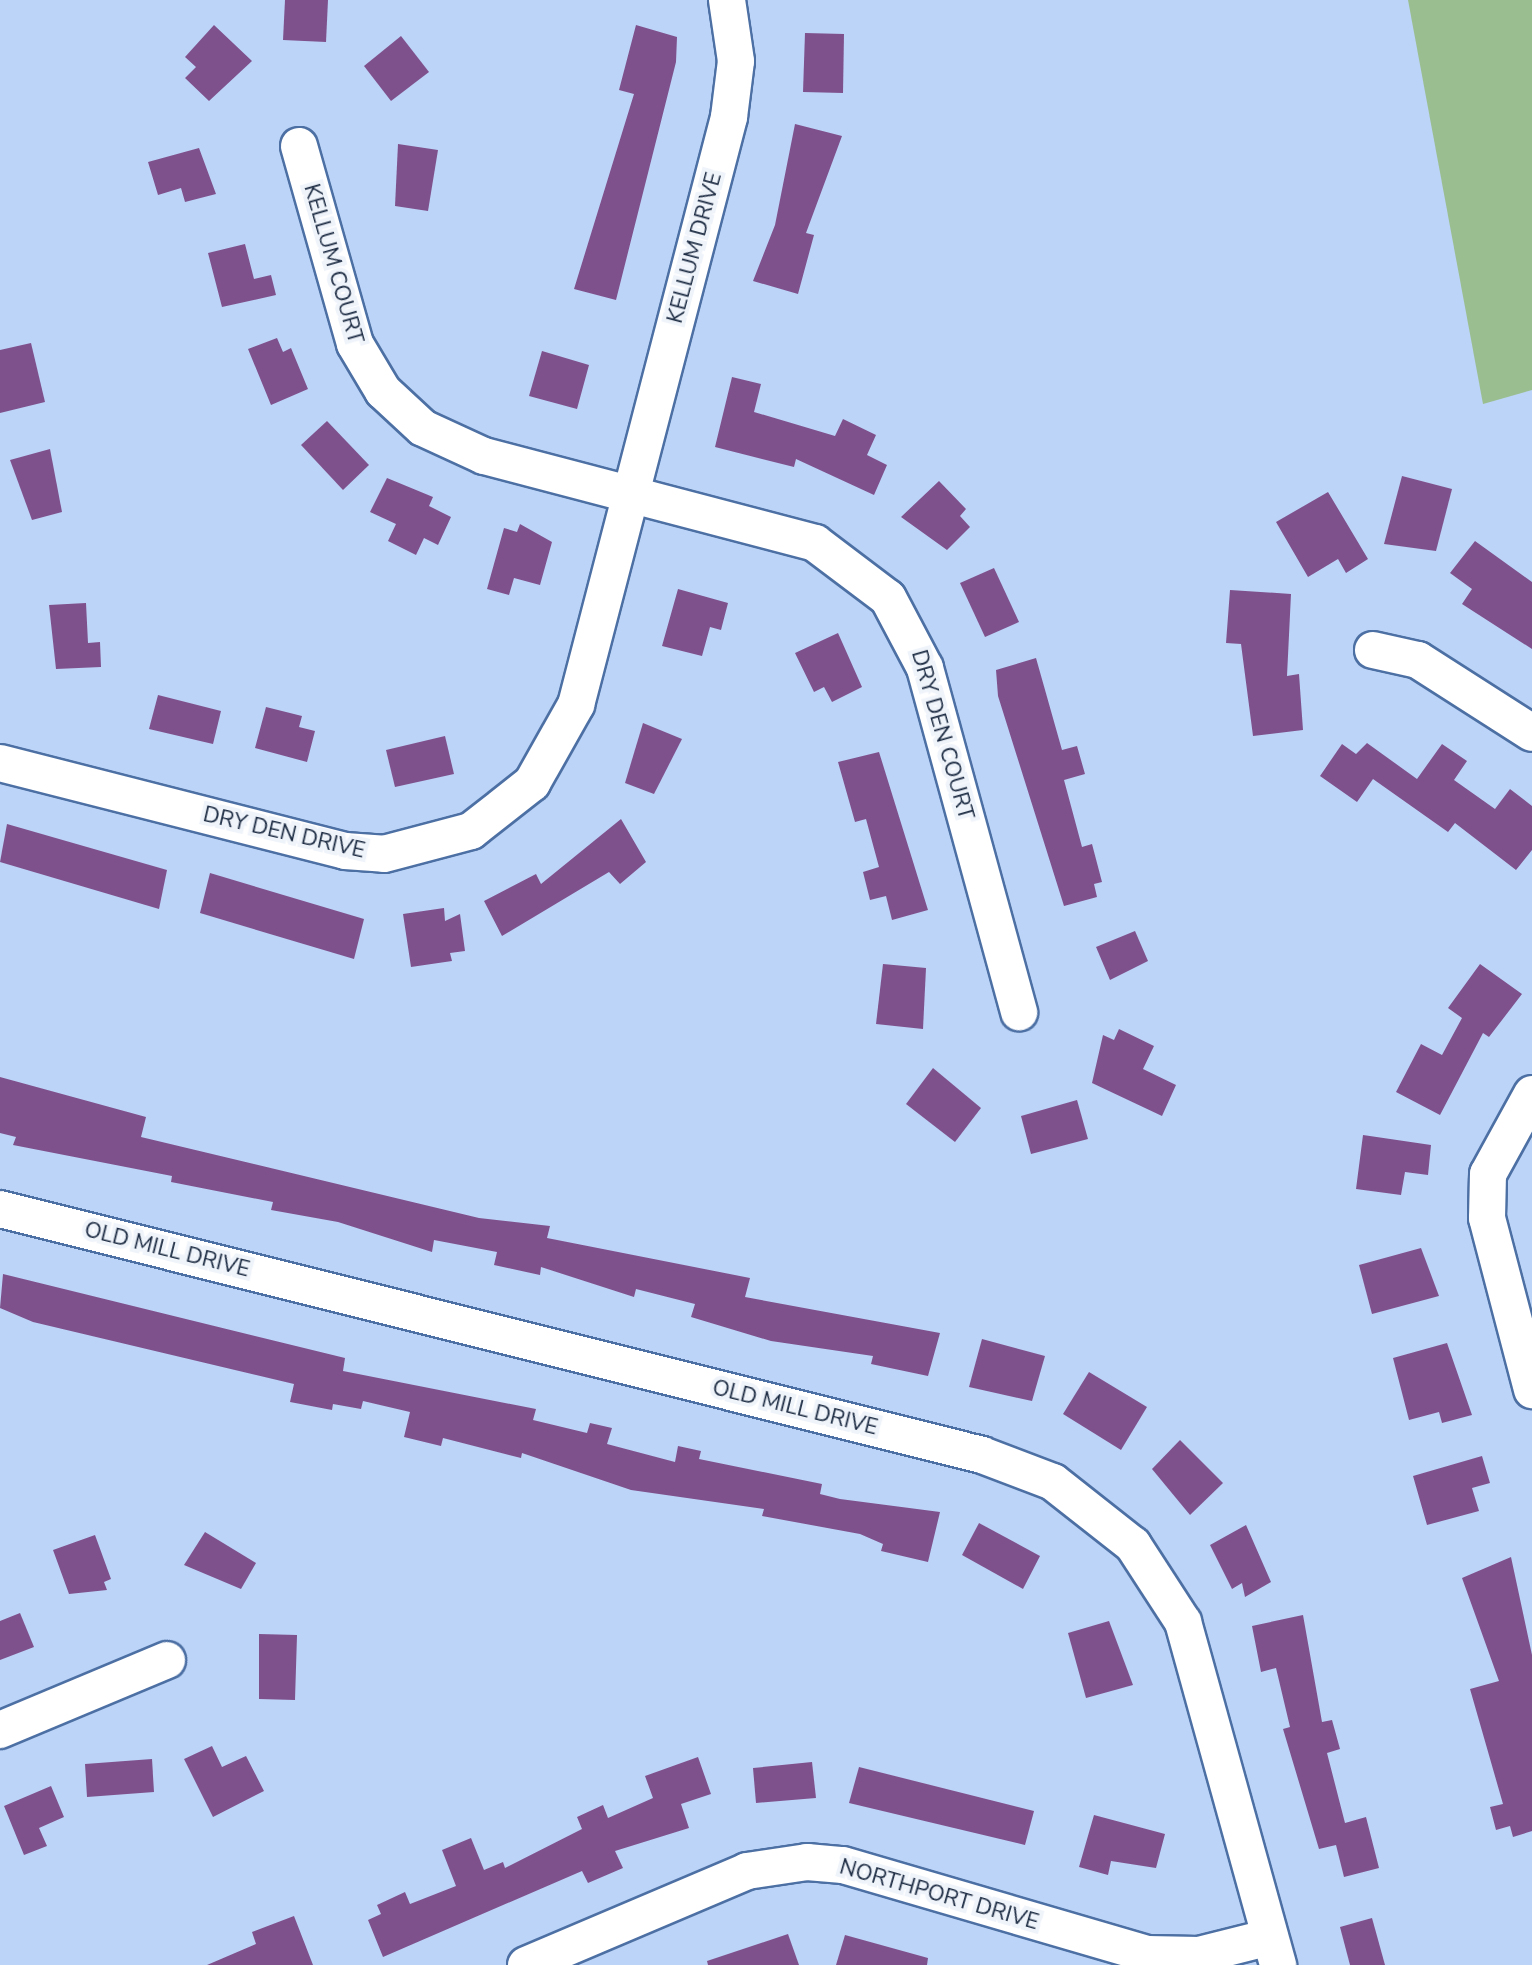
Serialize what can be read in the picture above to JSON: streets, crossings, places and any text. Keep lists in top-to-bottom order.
{
  "streets": {
    "street": [
      "KELLUM DRIVE",
      "KELLUM COURT",
      "DRY DEN COURT",
      "DRY DEN DRIVE",
      "OLD MILL DRIVE",
      "NORTHPORT DRIVE"
    ]
  },
  "crossings": [
    ["KELLUM DRIVE", "KELLUM COURT"],
    ["KELLUM DRIVE", "DRY DEN COURT"],
    ["KELLUM DRIVE", "DRY DEN DRIVE"],
    ["KELLUM COURT", "DRY DEN COURT"],
    ["KELLUM COURT", "DRY DEN DRIVE"],
    ["DRY DEN COURT", "DRY DEN DRIVE"],
    ["OLD MILL DRIVE", "NORTHPORT DRIVE"]
  ]
}
